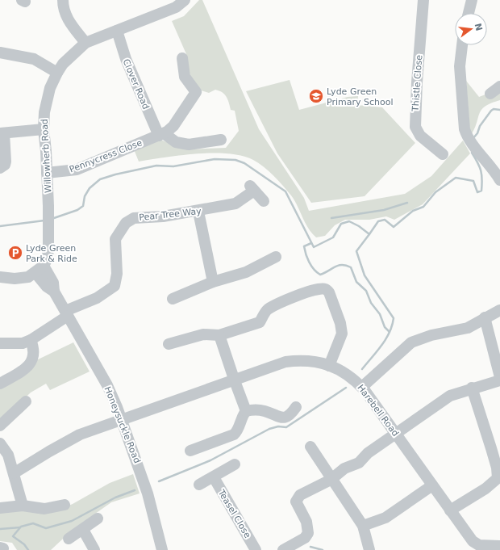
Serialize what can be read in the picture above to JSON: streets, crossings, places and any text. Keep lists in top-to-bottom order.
{
  "streets": {
    "street": [
      "Thistle Close",
      "Clover Road",
      "Willowherb Road",
      "Pennycress Close",
      "Pear Tree Way",
      "Harebell Road",
      "Honeysuckle Road",
      "Teasel Close"
    ]
  },
  "crossings": [
    ["Clover Road", "Willowherb Road"],
    ["Clover Road", "Pennycress Close"],
    ["Willowherb Road", "Pennycress Close"],
    ["Willowherb Road", "Honeysuckle Road"],
    ["Pear Tree Way", "Honeysuckle Road"],
    ["Harebell Road", "Honeysuckle Road"]
  ],
  "places": {
    "school or university": ["Lyde Green Primary School"],
    "parking": ["Lyde Green Park & Ride"]
  },
  "north": "right"
}
